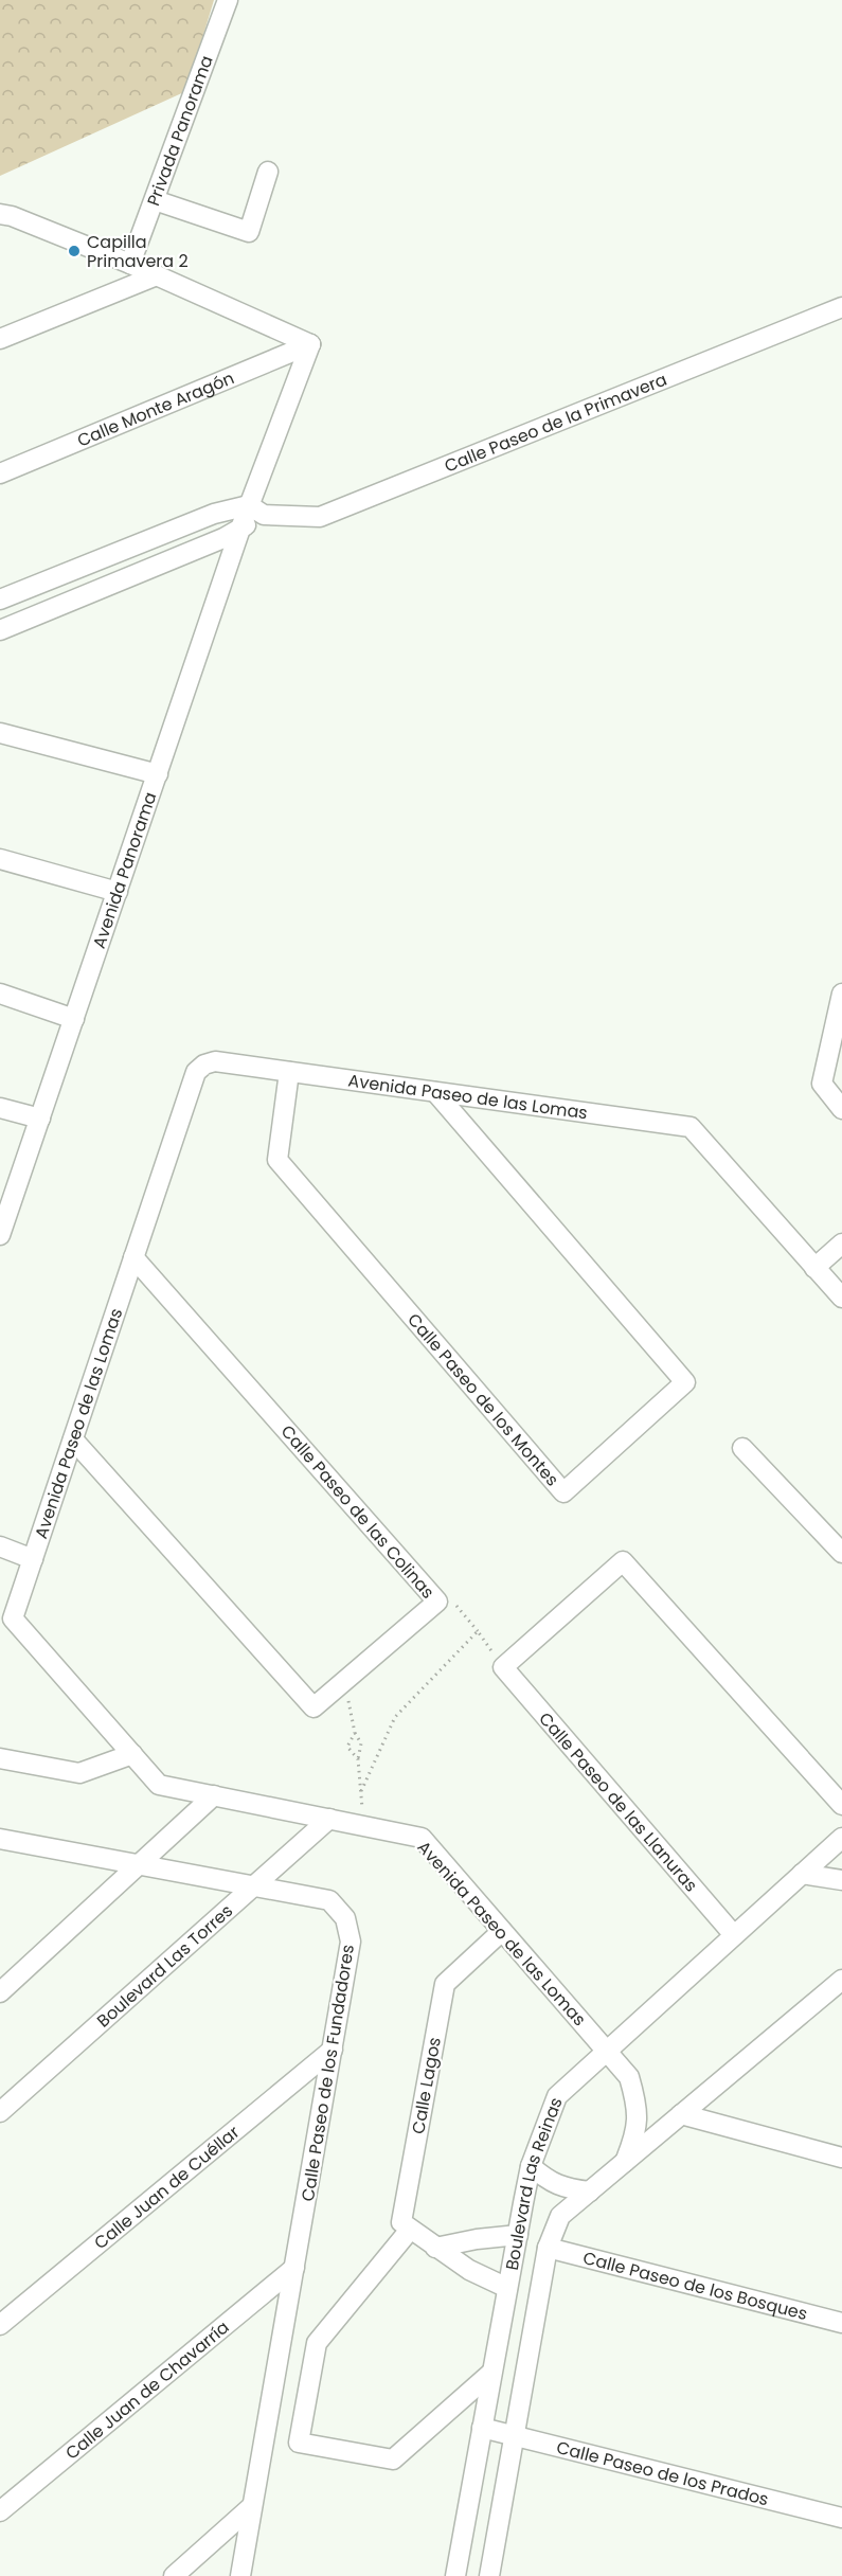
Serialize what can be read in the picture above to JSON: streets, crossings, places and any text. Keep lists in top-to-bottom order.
{
  "streets": {
    "street": [
      "Privada Panorama",
      "Calle Monte Aragón",
      "Calle Paseo de la Primavera",
      "Avenida Panorama",
      "Avenida Paseo de las Lomas",
      "Calle Paseo de los Montes",
      "Calle Paseo de las Colinas",
      "Calle Paseo de las Llanuras",
      "Boulevard Las Torres",
      "Calle Paseo de los Fundadores",
      "Calle Lagos",
      "Boulevard Las Reinas",
      "Calle Juan de Cuéllar",
      "Calle Paseo de los Bosques",
      "Calle Juan de Chavarría",
      "Calle Paseo de los Prados"
    ]
  },
  "crossings": [
    ["Calle Monte Aragón", "Avenida Panorama"],
    ["Calle Paseo de la Primavera", "Avenida Panorama"],
    ["Avenida Paseo de las Lomas", "Calle Paseo de los Montes"],
    ["Avenida Paseo de las Lomas", "Calle Paseo de las Colinas"],
    ["Avenida Paseo de las Lomas", "Boulevard Las Torres"],
    ["Avenida Paseo de las Lomas", "Calle Lagos"],
    ["Avenida Paseo de las Lomas", "Boulevard Las Reinas"],
    ["Calle Paseo de las Llanuras", "Boulevard Las Reinas"],
    ["Boulevard Las Torres", "Calle Paseo de los Fundadores"],
    ["Calle Paseo de los Fundadores", "Calle Juan de Cuéllar"],
    ["Calle Paseo de los Fundadores", "Calle Juan de Chavarría"],
    ["Boulevard Las Reinas", "Calle Paseo de los Bosques"],
    ["Boulevard Las Reinas", "Calle Paseo de los Prados"]
  ],
  "places": ["Capilla Primavera 2"]
}
